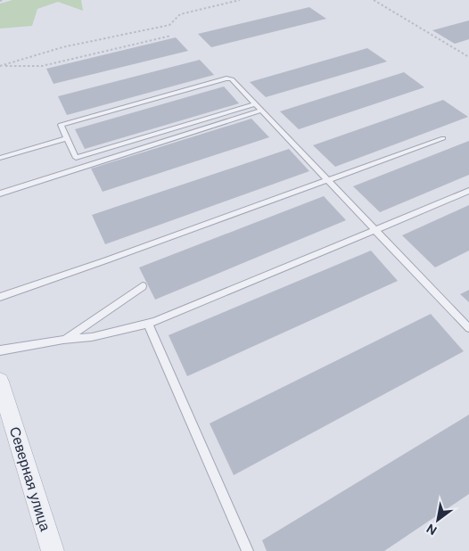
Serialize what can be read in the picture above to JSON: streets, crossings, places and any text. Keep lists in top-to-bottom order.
{
  "streets": {
    "street": ["Северная улица"]
  },
  "north": "bottom left"
}
